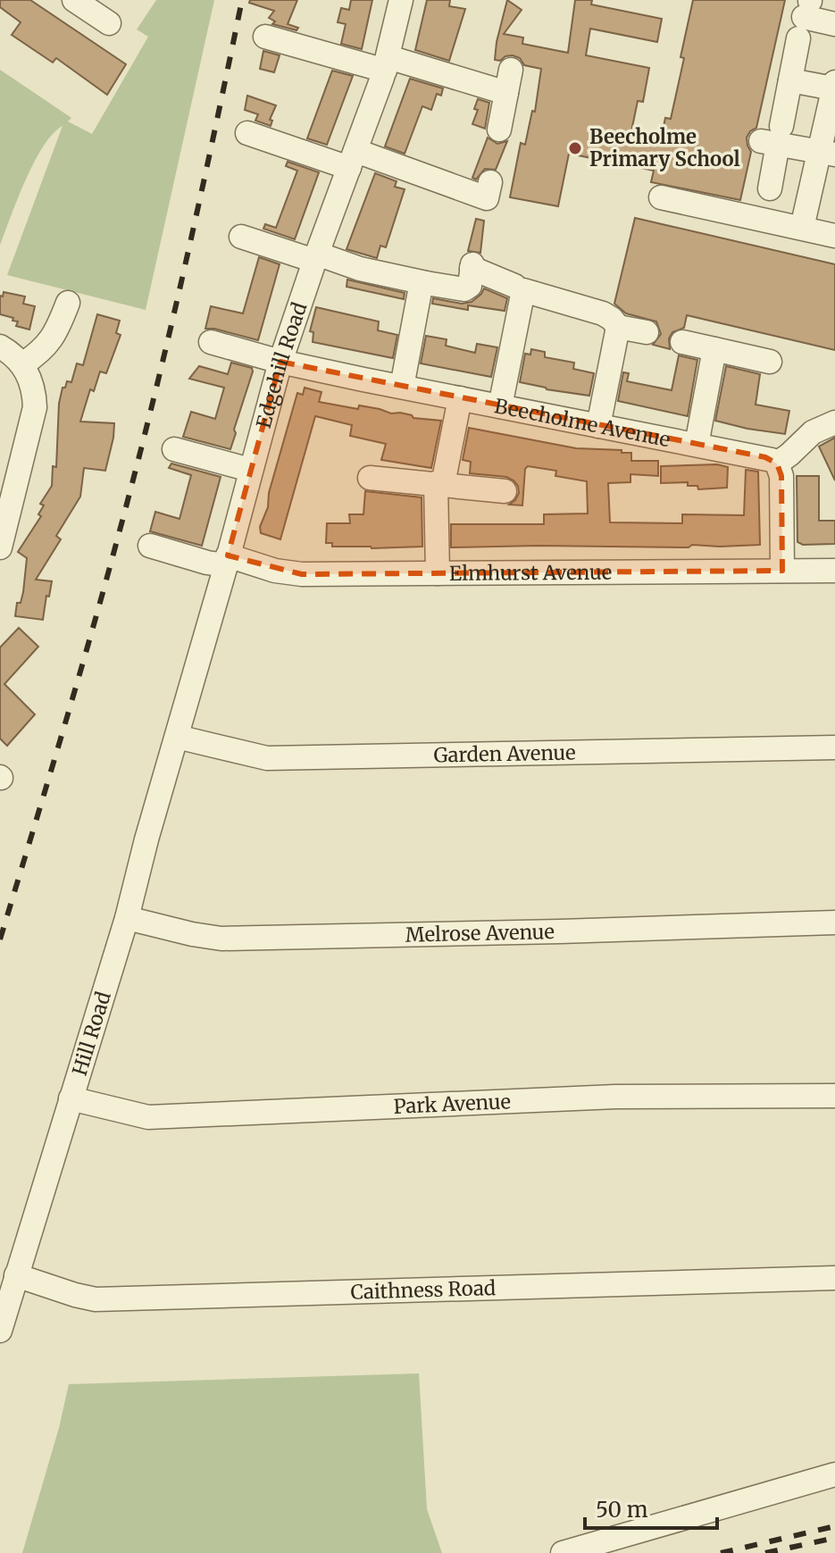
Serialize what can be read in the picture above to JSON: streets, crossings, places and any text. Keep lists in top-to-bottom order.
{
  "streets": {
    "street": [
      "Edgehill Road",
      "Beecholme Avenue",
      "Elmhurst Avenue",
      "Garden Avenue",
      "Melrose Avenue",
      "Hill Road",
      "Park Avenue",
      "Caithness Road"
    ]
  },
  "crossings": [
    ["Edgehill Road", "Beecholme Avenue"],
    ["Edgehill Road", "Elmhurst Avenue"],
    ["Edgehill Road", "Garden Avenue"],
    ["Edgehill Road", "Hill Road"],
    ["Garden Avenue", "Hill Road"],
    ["Melrose Avenue", "Hill Road"],
    ["Hill Road", "Park Avenue"],
    ["Hill Road", "Caithness Road"]
  ],
  "places": ["Beecholme Primary School"],
  "scale_bar": "50 m"
}
